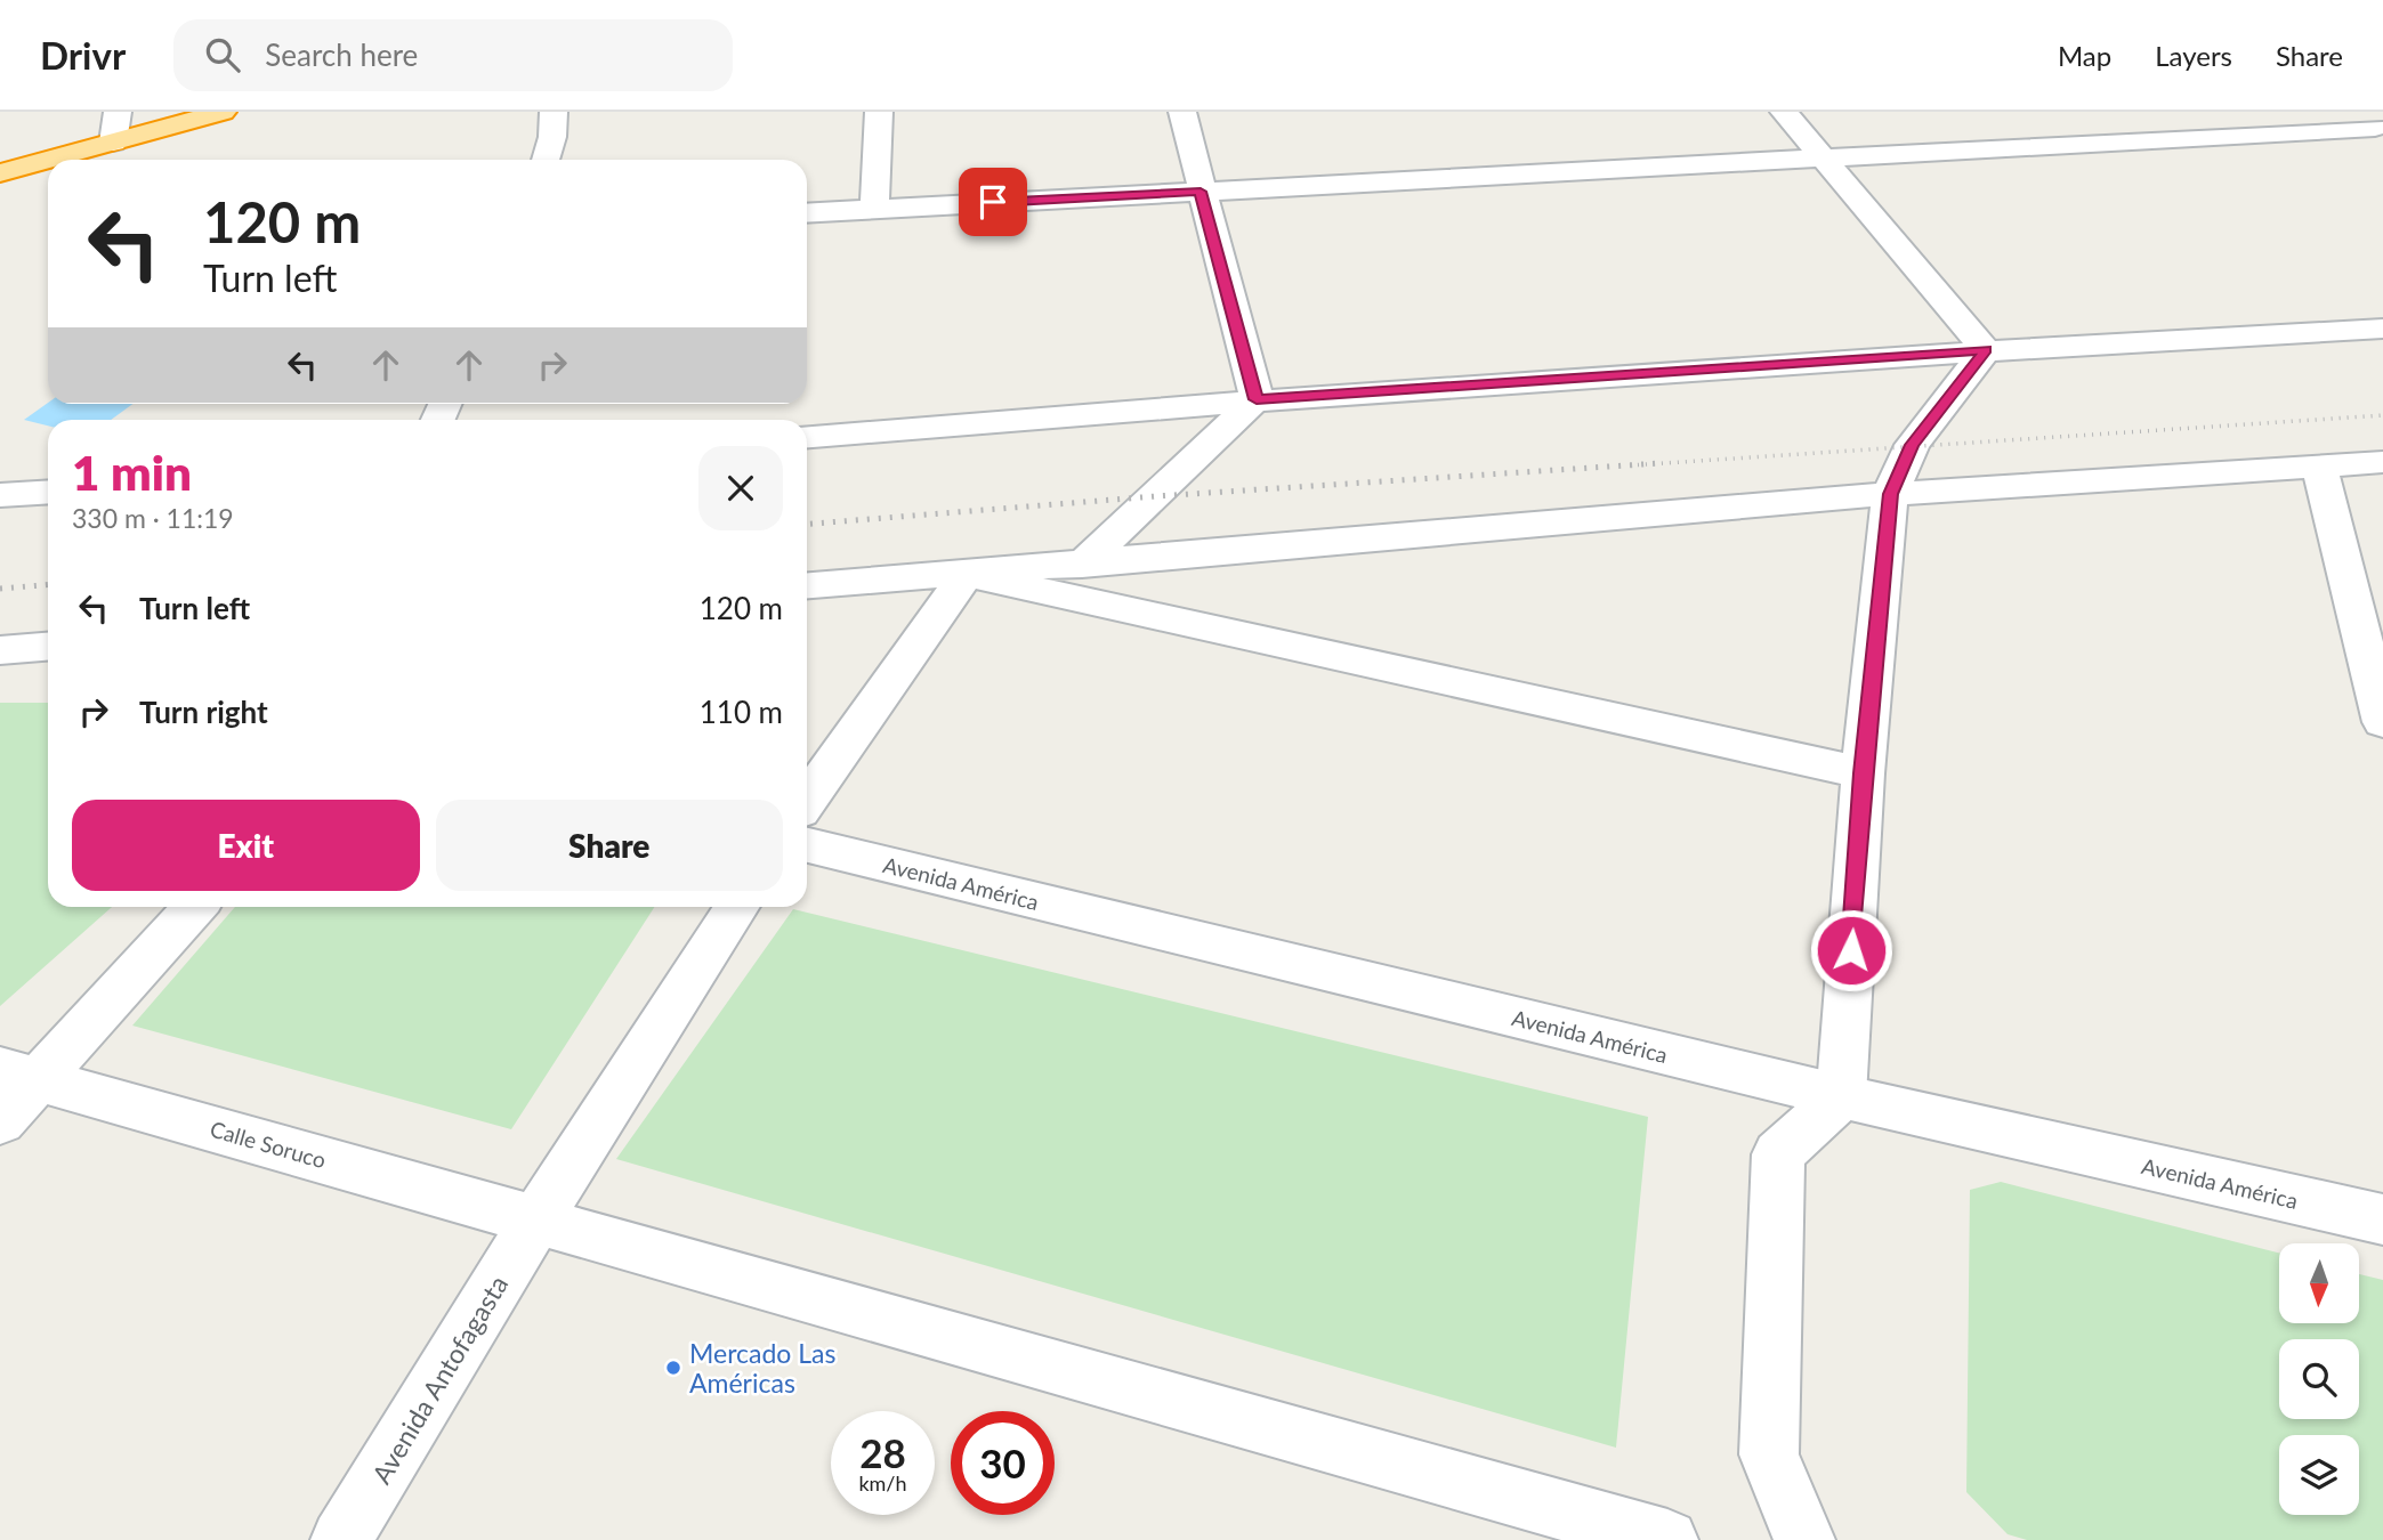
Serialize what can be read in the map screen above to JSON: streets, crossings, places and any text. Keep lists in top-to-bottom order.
{
  "streets": {
    "street": ["Avenida América", "Calle Soruco", "Avenida Antofagasta"]
  },
  "crossings": [
    ["Calle Soruco", "Avenida Antofagasta"]
  ],
  "places": ["Mercado Las Américas"],
  "north": "bottom",
  "page": {
    "header": "Drivr",
    "search": "Search here",
    "nav": ["Map", "Layers", "Share"],
    "turn": ["120 m", "Turn left"],
    "heading": ["1 min", "330 m · 11:19"],
    "list": [
      {
        "name": "Turn left",
        "value": "120 m"
      },
      {
        "name": "Turn right",
        "value": "110 m"
      }
    ],
    "buttons": ["Exit", "Share"],
    "speed": "28 km/h",
    "limit": "30"
  }
}
